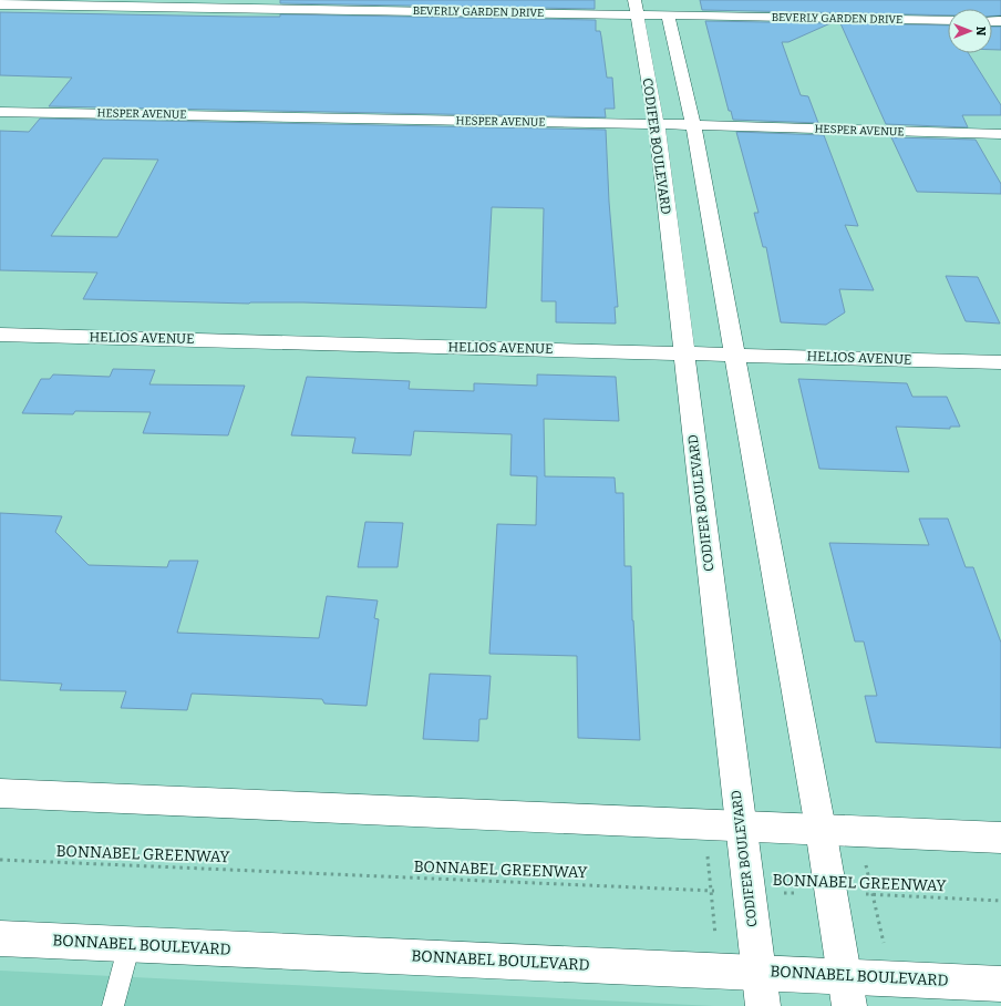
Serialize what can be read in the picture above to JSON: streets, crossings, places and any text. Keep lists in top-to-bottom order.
{
  "streets": {
    "street": [
      "BEVERLY GARDEN DRIVE",
      "HESPER AVENUE",
      "CODIFER BOULEVARD",
      "HELIOS AVENUE",
      "BONNABEL BOULEVARD"
    ],
    "path": ["BONNABEL GREENWAY"]
  },
  "crossings": [
    ["BEVERLY GARDEN DRIVE", "CODIFER BOULEVARD"],
    ["HESPER AVENUE", "CODIFER BOULEVARD"],
    ["CODIFER BOULEVARD", "HELIOS AVENUE"],
    ["CODIFER BOULEVARD", "BONNABEL GREENWAY"],
    ["CODIFER BOULEVARD", "BONNABEL BOULEVARD"]
  ],
  "north": "right"
}
